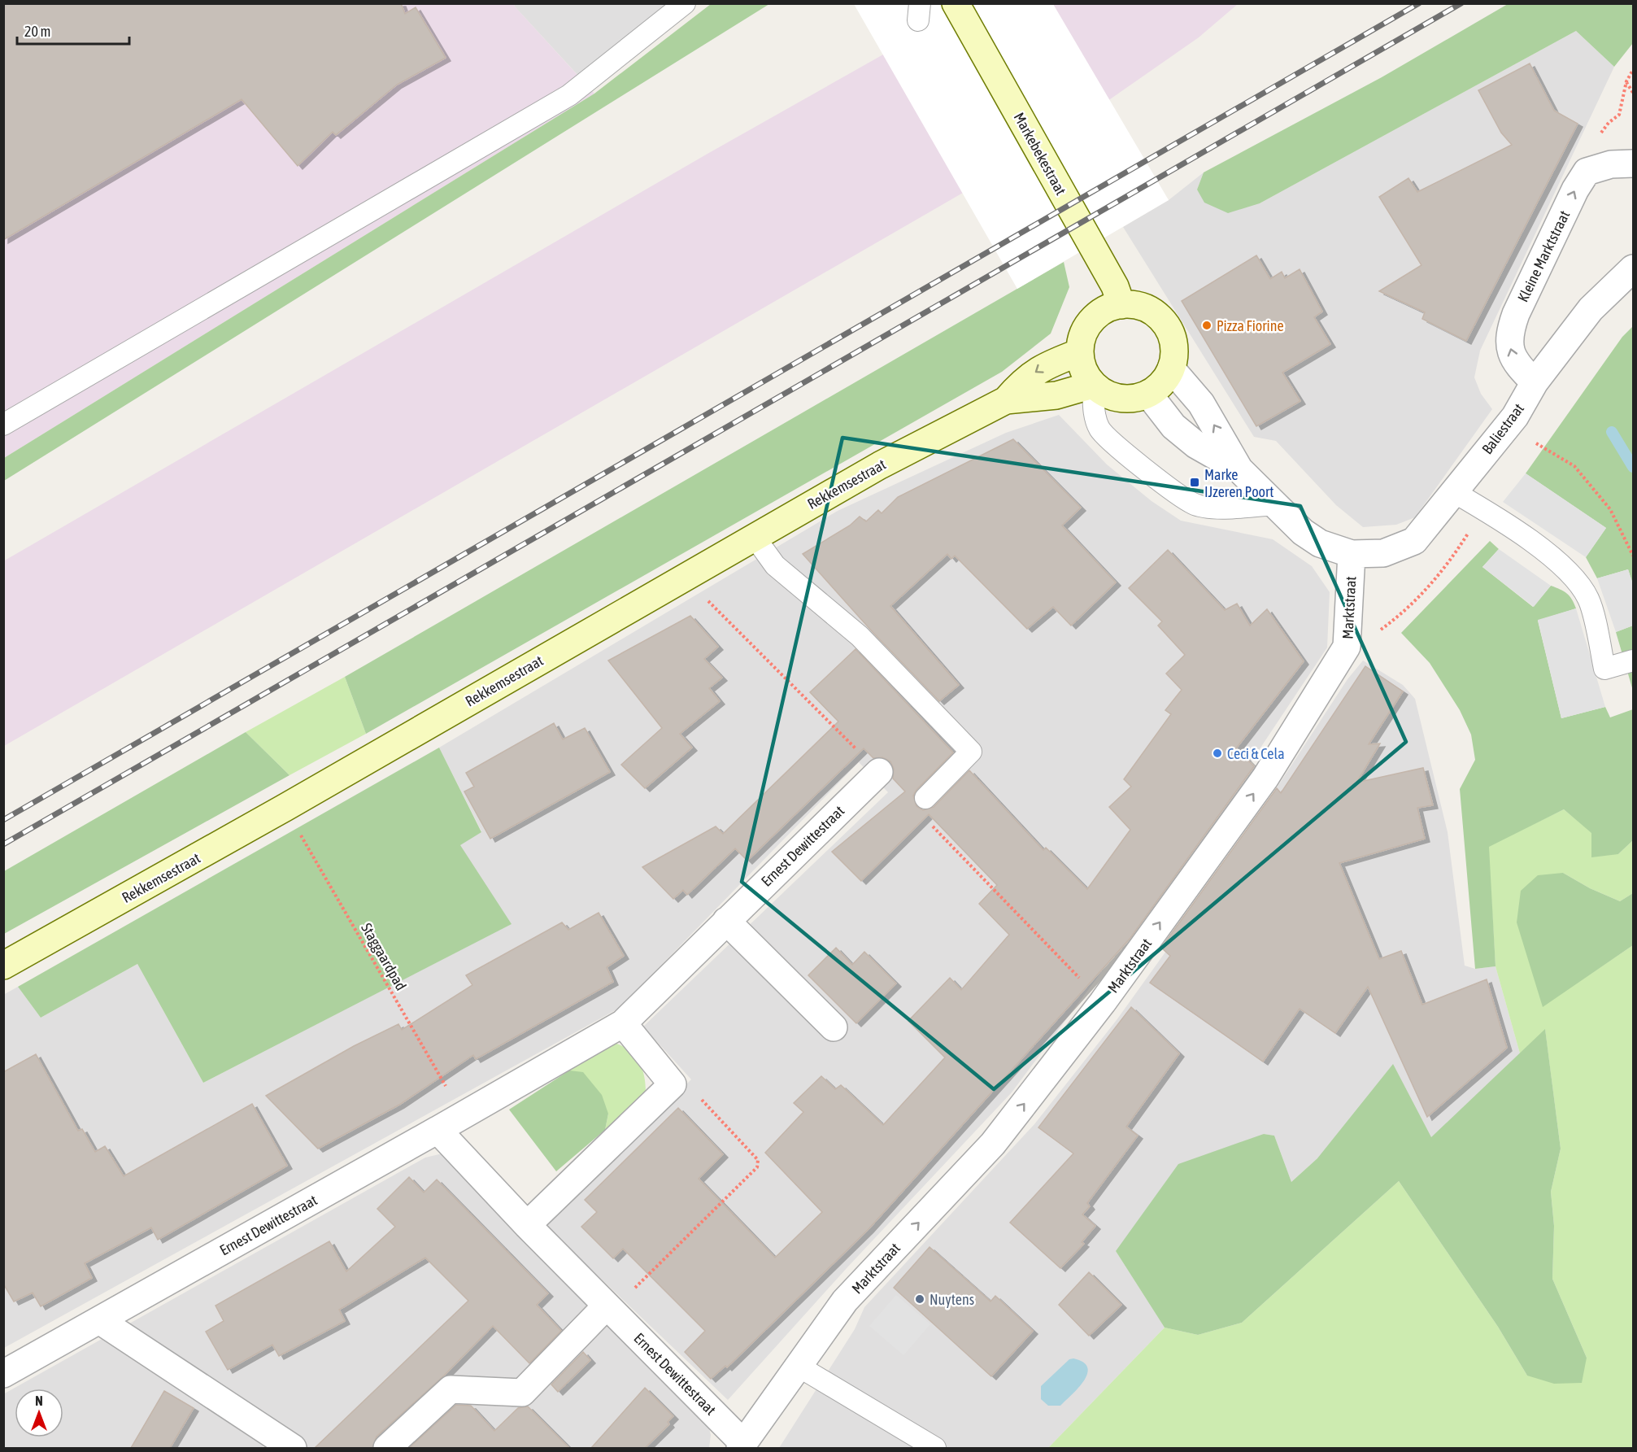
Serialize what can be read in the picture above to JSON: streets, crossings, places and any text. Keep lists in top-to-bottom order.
{
  "streets": {
    "street": [
      "Markebekestraat",
      "Kleine Marktstraat",
      "Baliestraat",
      "Rekkemsestraat",
      "Marktstraat",
      "Ernest Dewittestraat"
    ],
    "path": ["Staggaardpad"]
  },
  "crossings": [
    ["Markebekestraat", "Rekkemsestraat"],
    ["Markebekestraat", "Marktstraat"],
    ["Kleine Marktstraat", "Baliestraat"],
    ["Baliestraat", "Marktstraat"],
    ["Rekkemsestraat", "Marktstraat"],
    ["Rekkemsestraat", "Staggaardpad"],
    ["Marktstraat", "Ernest Dewittestraat"],
    ["Ernest Dewittestraat", "Staggaardpad"]
  ],
  "one_way": ["Kleine Marktstraat", "Marktstraat"],
  "places": {
    "other": ["Pizza Fiorine", "Ceci & Cela", "Nuytens"],
    "transit": ["Marke IJzeren Poort"]
  },
  "scale_bar": "20 m",
  "north": "top"
}
